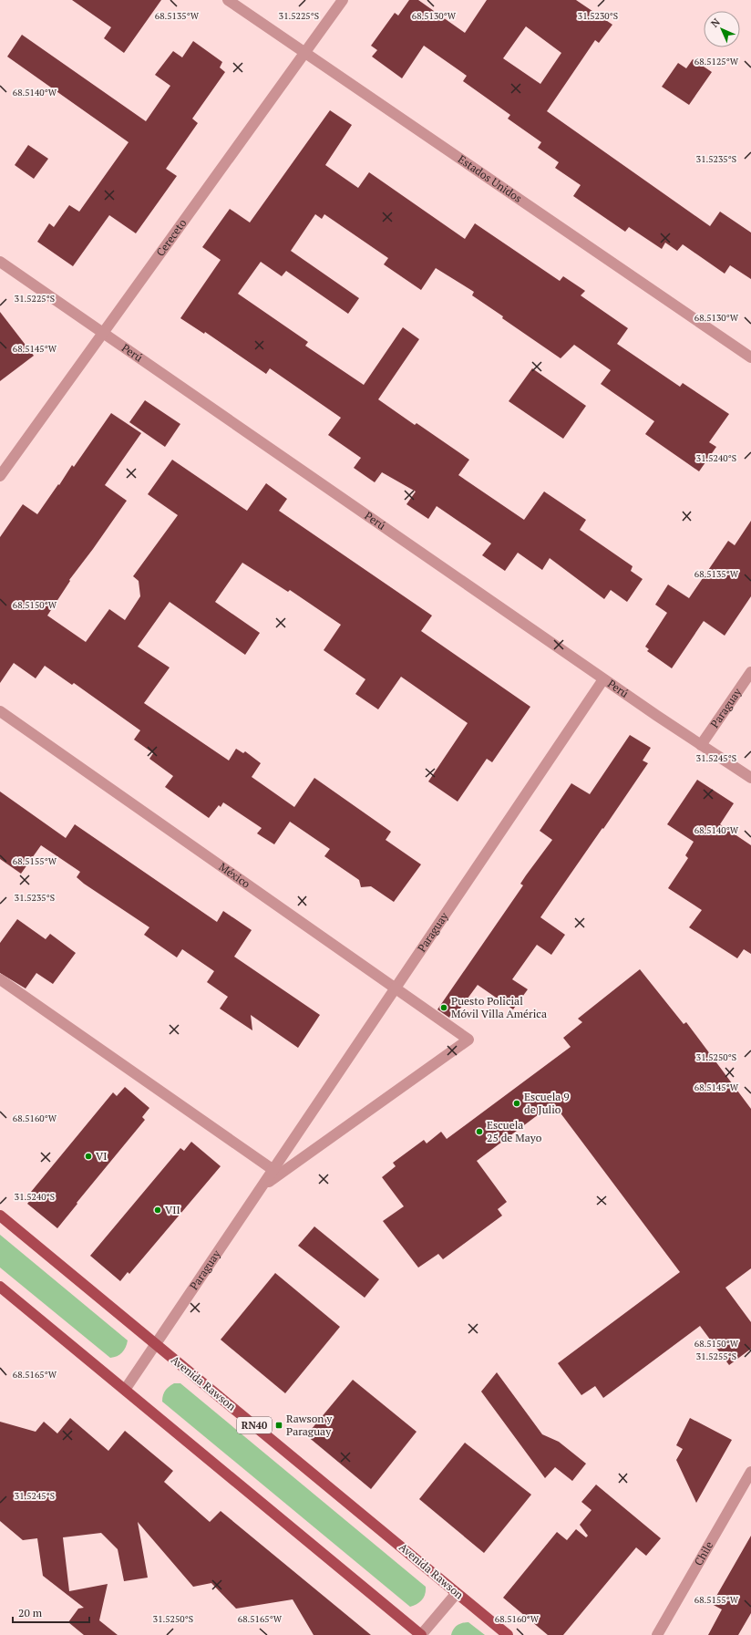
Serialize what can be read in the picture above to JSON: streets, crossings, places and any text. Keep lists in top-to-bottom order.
{
  "streets": {
    "main road": ["Avenida Rawson", "RN40"],
    "street": [
      "Estados Unidos",
      "Cereceto",
      "Perú",
      "Paraguay",
      "México",
      "Chile"
    ]
  },
  "crossings": [
    ["Estados Unidos", "Cereceto"],
    ["Cereceto", "Perú"],
    ["Perú", "Paraguay"],
    ["Paraguay", "México"],
    ["Paraguay", "Avenida Rawson"]
  ],
  "places": {
    "other": [
      "Puesto Policial Móvil Villa América",
      "Escuela 9 de Julio",
      "Escuela 25 de Mayo",
      "VI",
      "VII"
    ],
    "transit": ["Rawson y Paraguay"]
  },
  "scale_bar": "20 m",
  "north": "top left",
  "coordinates": [
    "68.5135°W",
    "68.5130°W",
    "31.5230°S",
    "31.5225°S",
    "68.5125°W",
    "68.5140°W",
    "31.5235°S",
    "68.5145°W",
    "31.5240°S",
    "68.5150°W",
    "31.5245°S",
    "68.5155°W",
    "31.5250°S",
    "68.5160°W",
    "31.5255°S",
    "68.5165°W"
  ]
}
